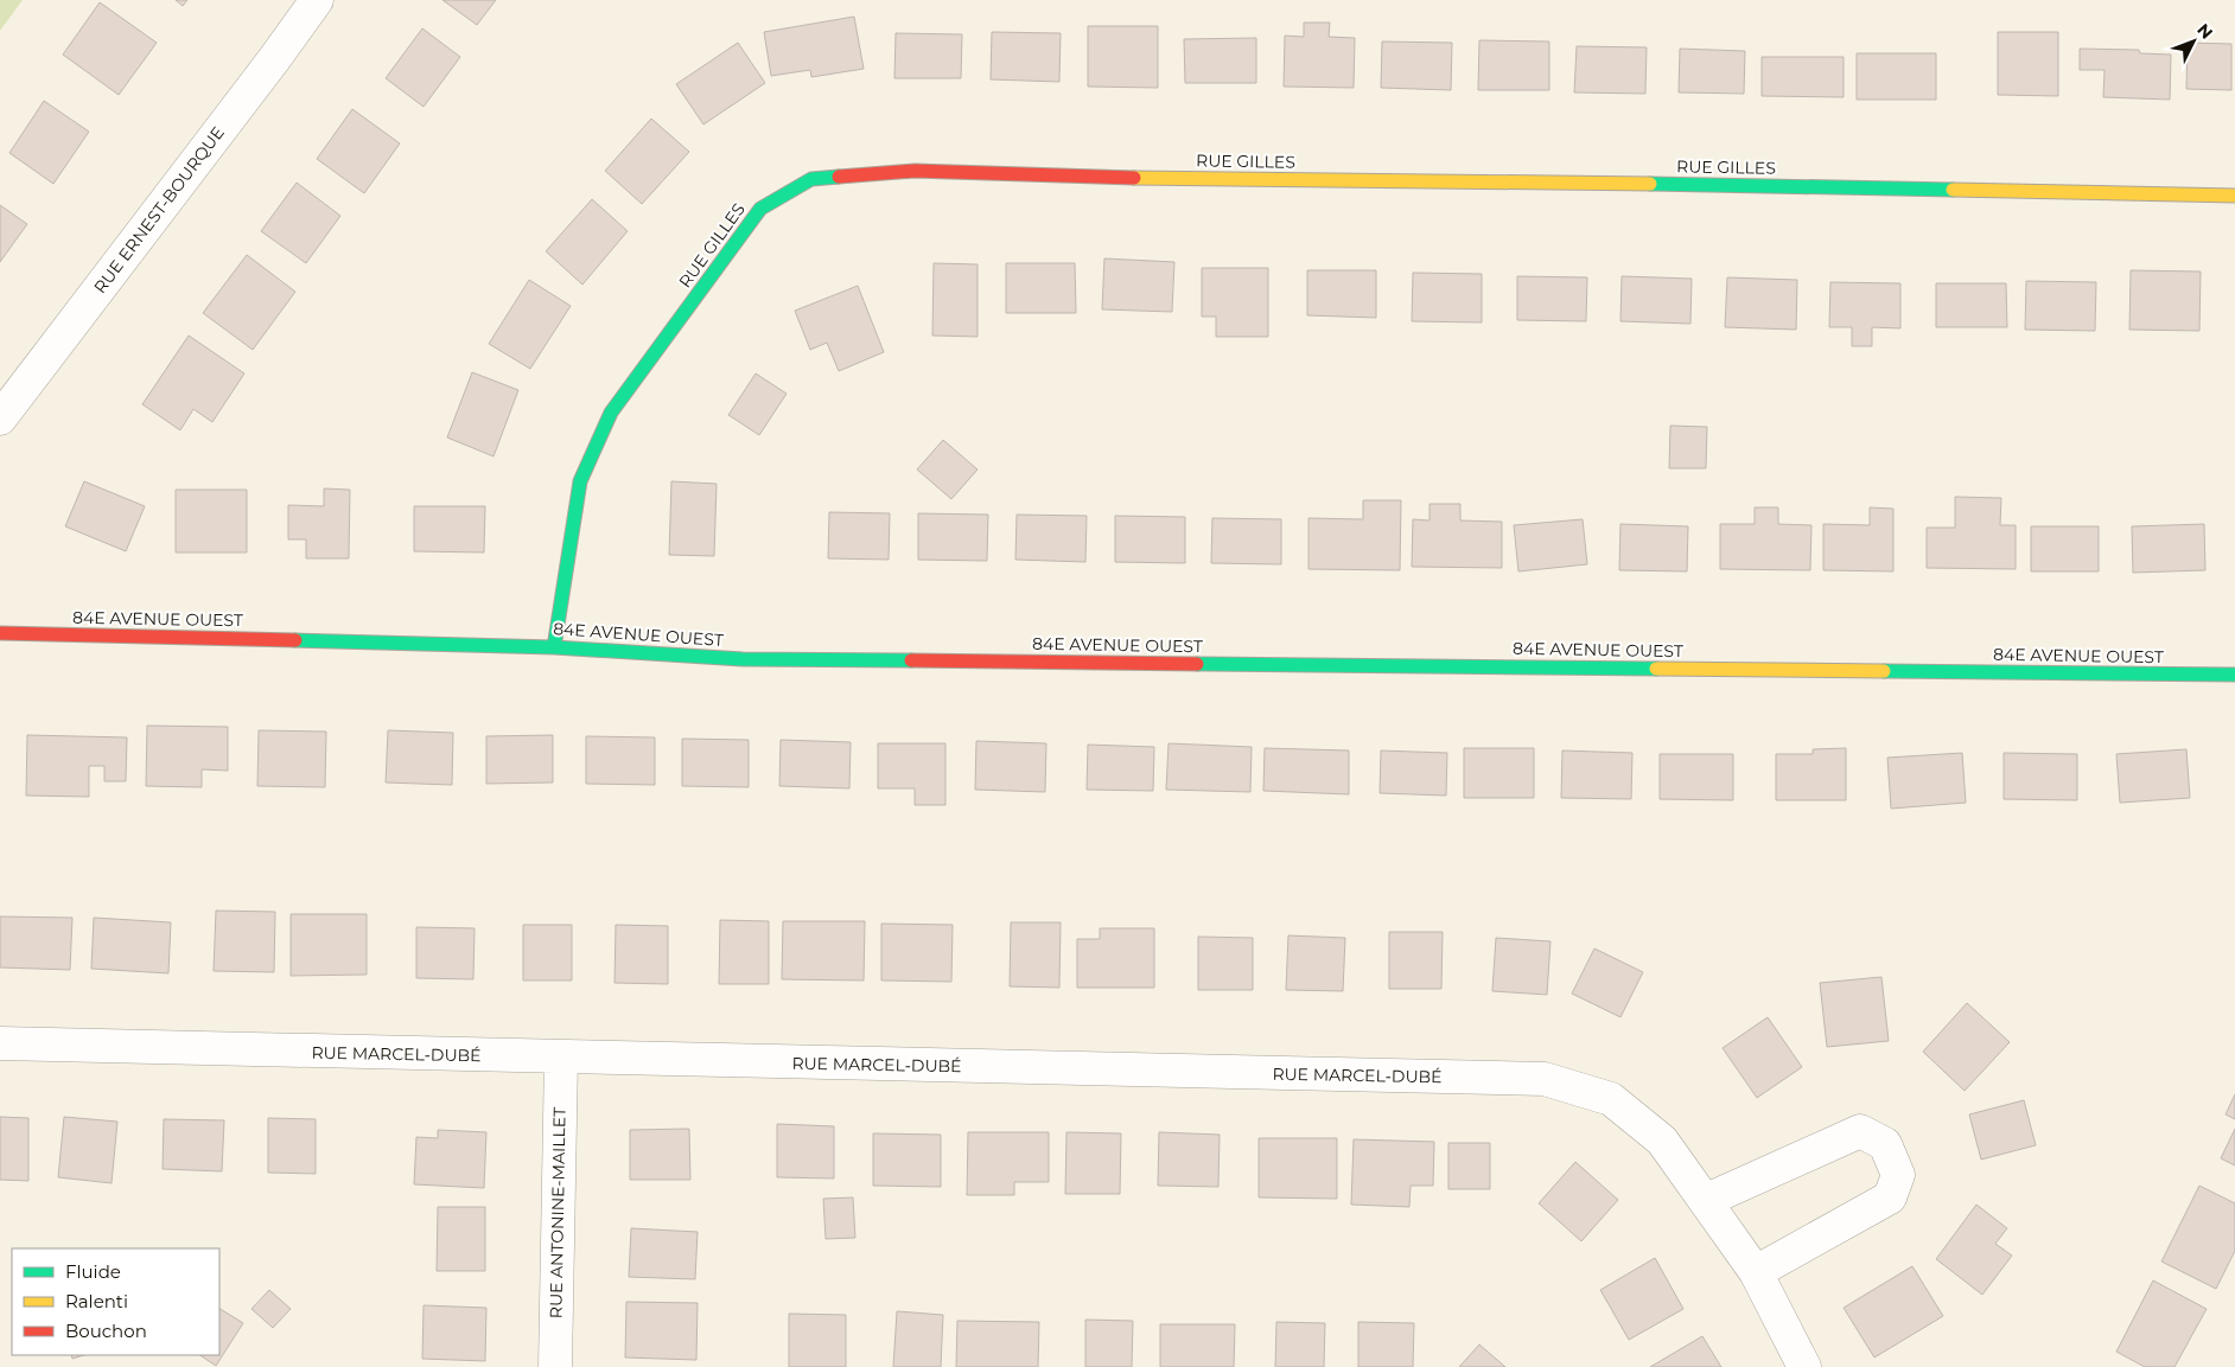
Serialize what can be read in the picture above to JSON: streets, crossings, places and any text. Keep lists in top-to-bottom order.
{
  "streets": {
    "street": [
      "RUE GILLES",
      "RUE ERNEST-BOURQUE",
      "84E AVENUE OUEST",
      "RUE MARCEL-DUBÉ",
      "RUE ANTONINE-MAILLET"
    ]
  },
  "crossings": [
    ["RUE GILLES", "84E AVENUE OUEST"],
    ["RUE MARCEL-DUBÉ", "RUE ANTONINE-MAILLET"]
  ],
  "legend": ["Fluide", "Ralenti", "Bouchon"],
  "north": "top right"
}
